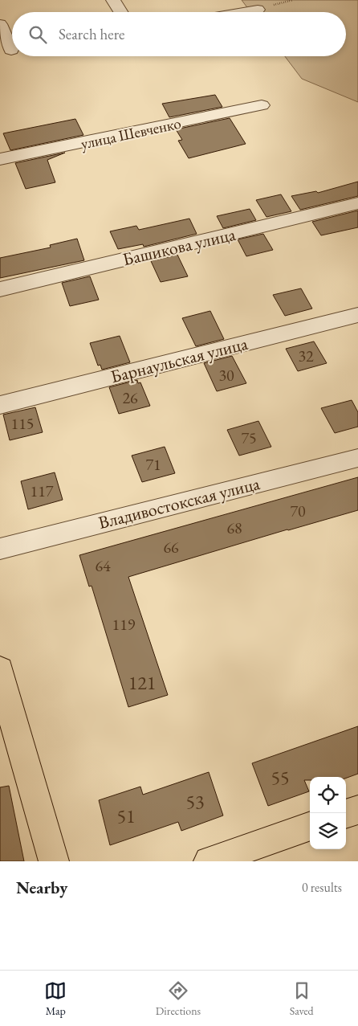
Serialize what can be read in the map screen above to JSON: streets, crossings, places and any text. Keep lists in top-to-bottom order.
{
  "streets": {
    "street": [
      "улица Шевченко",
      "Башикова улица",
      "Барнаульская улица",
      "Владивостокская улица"
    ]
  },
  "house_numbers": [
    "32",
    "30",
    "26",
    "115",
    "75",
    "71",
    "117",
    "70",
    "68",
    "66",
    "64",
    "119",
    "121",
    "55",
    "53",
    "51"
  ],
  "page": {
    "search": "Search here",
    "heading": ["Nearby", "0 results"],
    "nav": ["Map", "Directions", "Saved"]
  }
}
